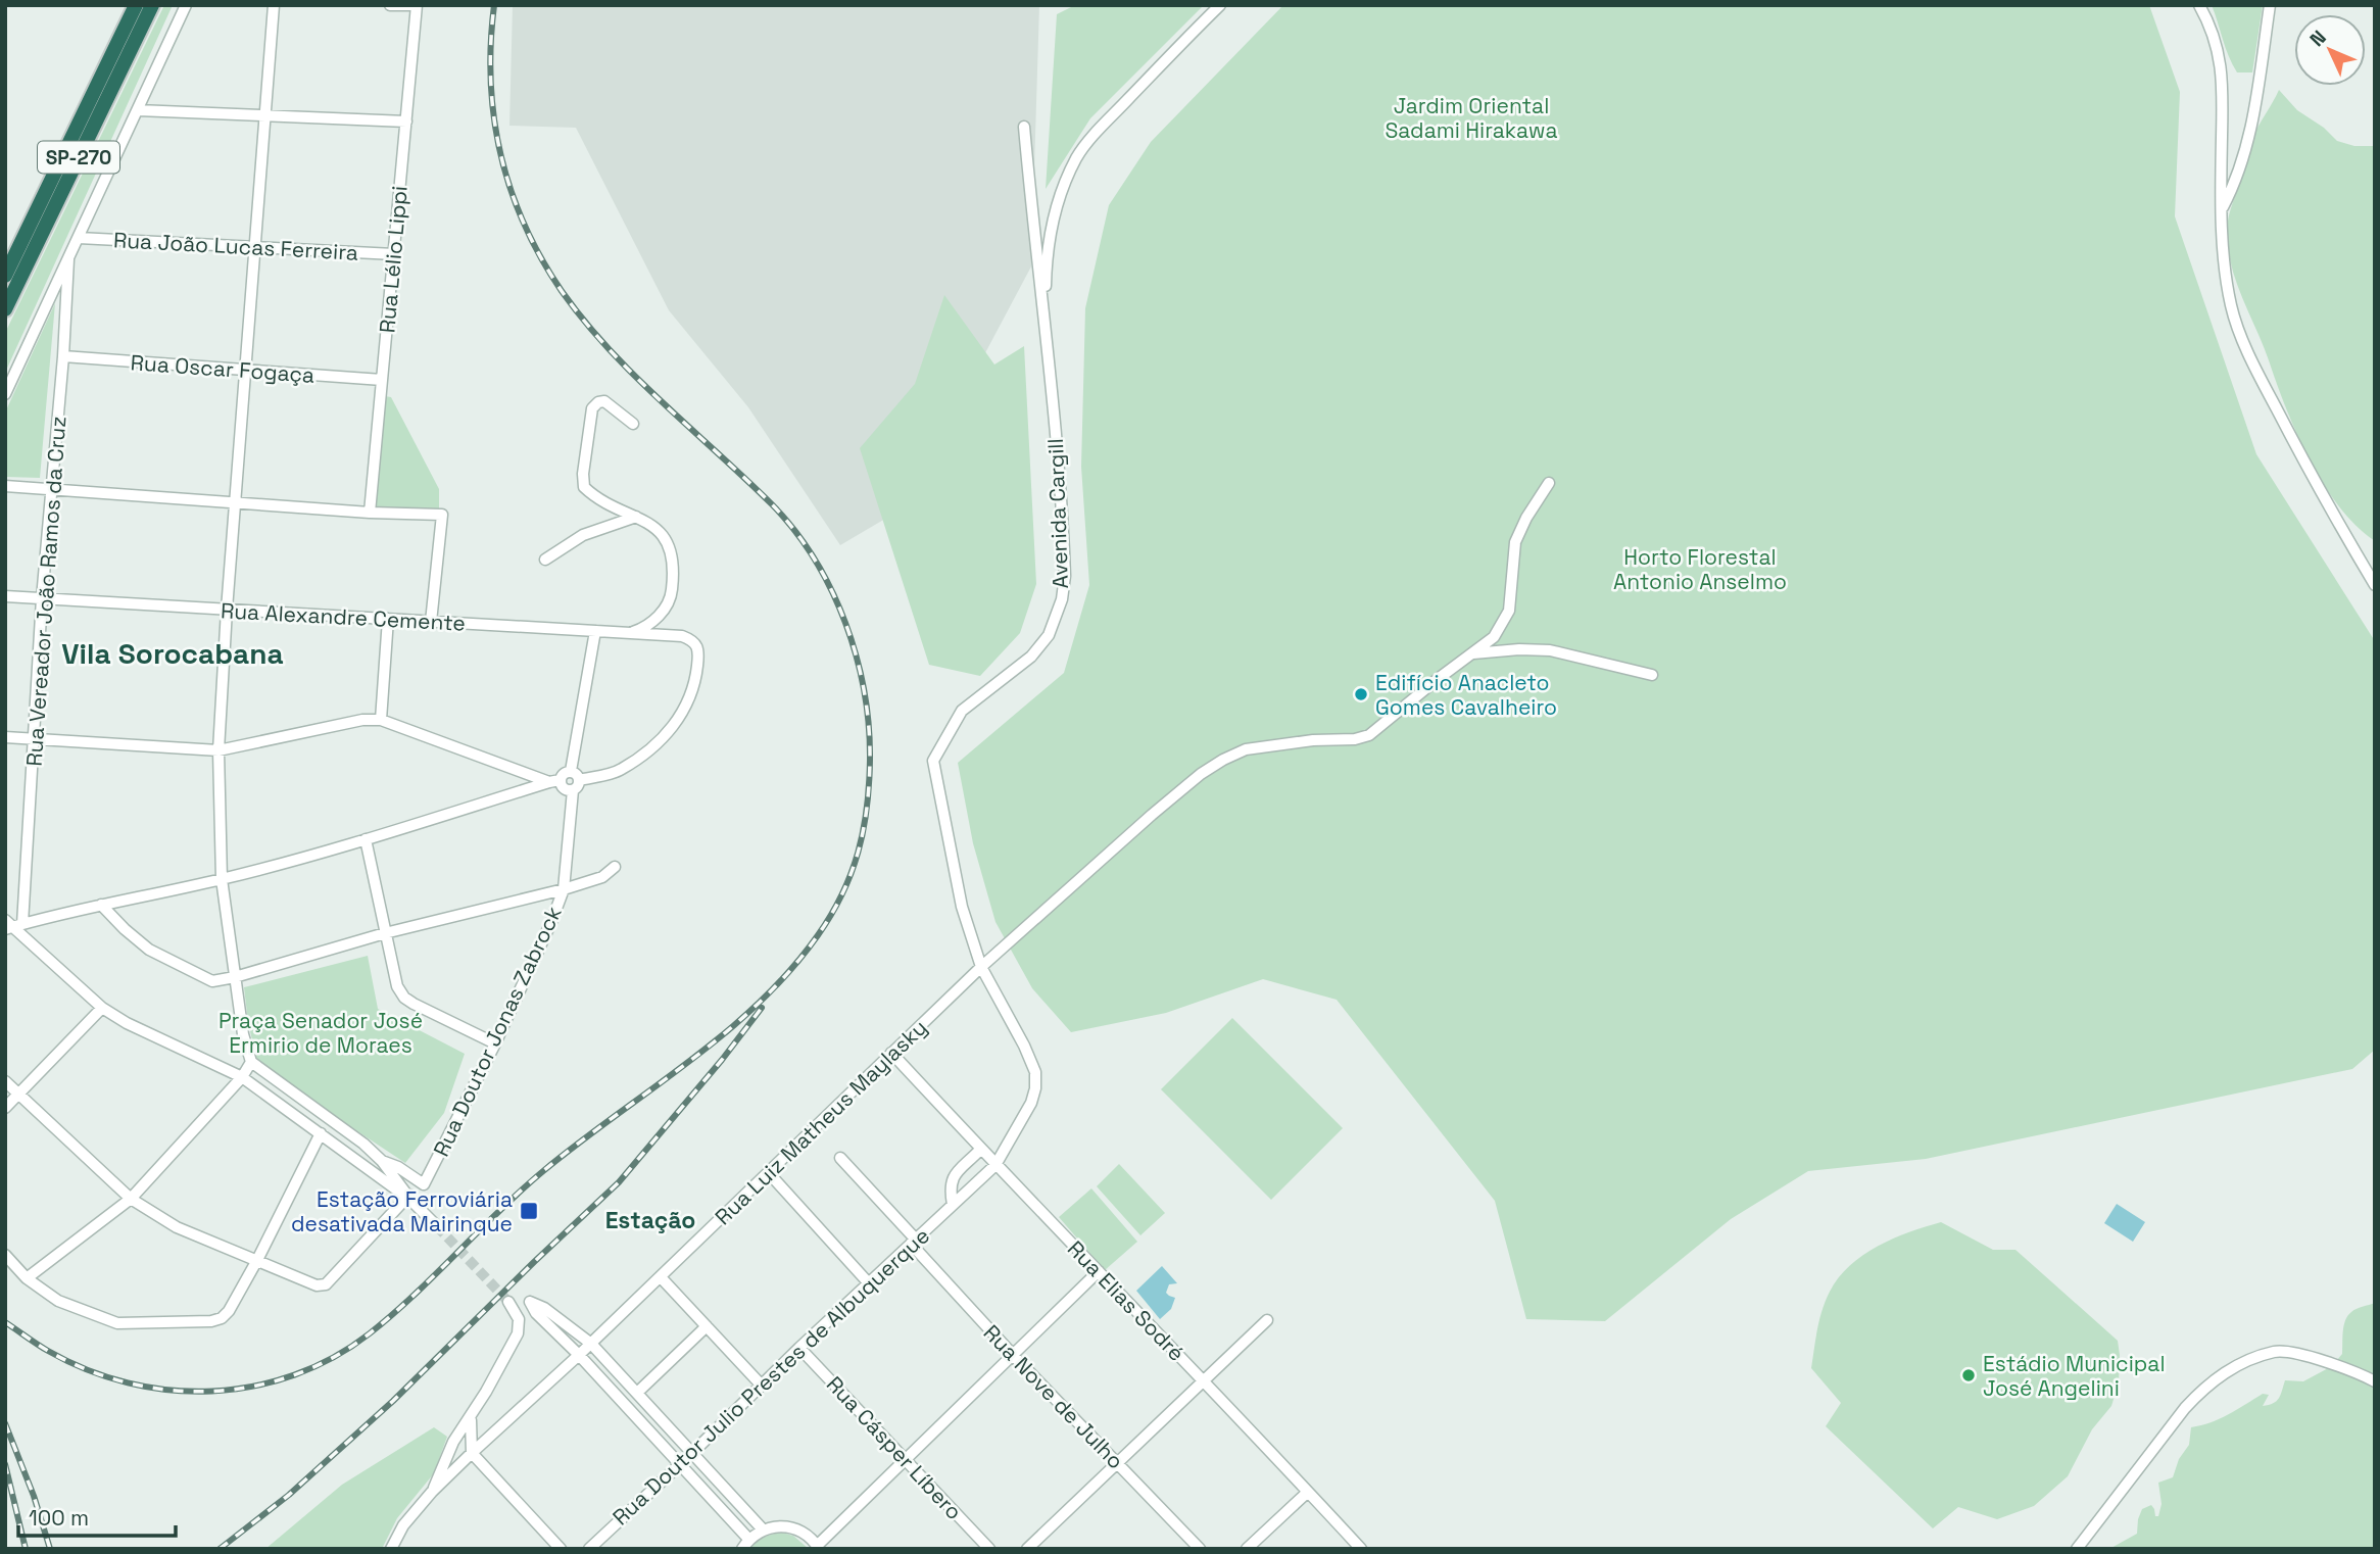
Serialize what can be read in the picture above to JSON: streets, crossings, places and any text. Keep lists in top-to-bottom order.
{
  "streets": {
    "highway": ["SP-270"],
    "street": [
      "Rua João Lucas Ferreira",
      "Rua Lélio Lippi",
      "Rua Oscar Fogaça",
      "Avenida Cargill",
      "Rua Vereador João Ramos da Cruz",
      "Rua Alexandre Cemente",
      "Rua Doutor Jonas Zabrock",
      "Rua Luiz Matheus Maylasky",
      "Rua Elias Sodré",
      "Rua Doutor Julio Prestes de Albuquerque",
      "Rua Nove de Julho",
      "Rua Cásper Líbero"
    ]
  },
  "crossings": [
    ["Rua João Lucas Ferreira", "Rua Lélio Lippi"],
    ["Rua Lélio Lippi", "Rua Oscar Fogaça"],
    ["Rua Oscar Fogaça", "Rua Vereador João Ramos da Cruz"],
    ["Avenida Cargill", "Rua Luiz Matheus Maylasky"],
    ["Avenida Cargill", "Rua Elias Sodré"],
    ["Avenida Cargill", "Rua Doutor Julio Prestes de Albuquerque"],
    ["Rua Vereador João Ramos da Cruz", "Rua Alexandre Cemente"],
    ["Rua Alexandre Cemente", "Rua Doutor Jonas Zabrock"],
    ["Rua Luiz Matheus Maylasky", "Rua Elias Sodré"],
    ["Rua Elias Sodré", "Rua Doutor Julio Prestes de Albuquerque"],
    ["Rua Doutor Julio Prestes de Albuquerque", "Rua Nove de Julho"],
    ["Rua Doutor Julio Prestes de Albuquerque", "Rua Cásper Líbero"]
  ],
  "districts": ["Vila Sorocabana", "Estação"],
  "parks": ["Jardim Oriental Sadami Hirakawa", "Horto Florestal Antonio Anselmo", "Praça Senador José Ermirio de Moraes"],
  "places": {
    "other": ["Edifício Anacleto Gomes Cavalheiro", "Estádio Municipal José Angelini"],
    "transit": ["Estação Ferroviária desativada Mairinque"]
  },
  "scale_bar": "100 m",
  "north": "top left"
}
